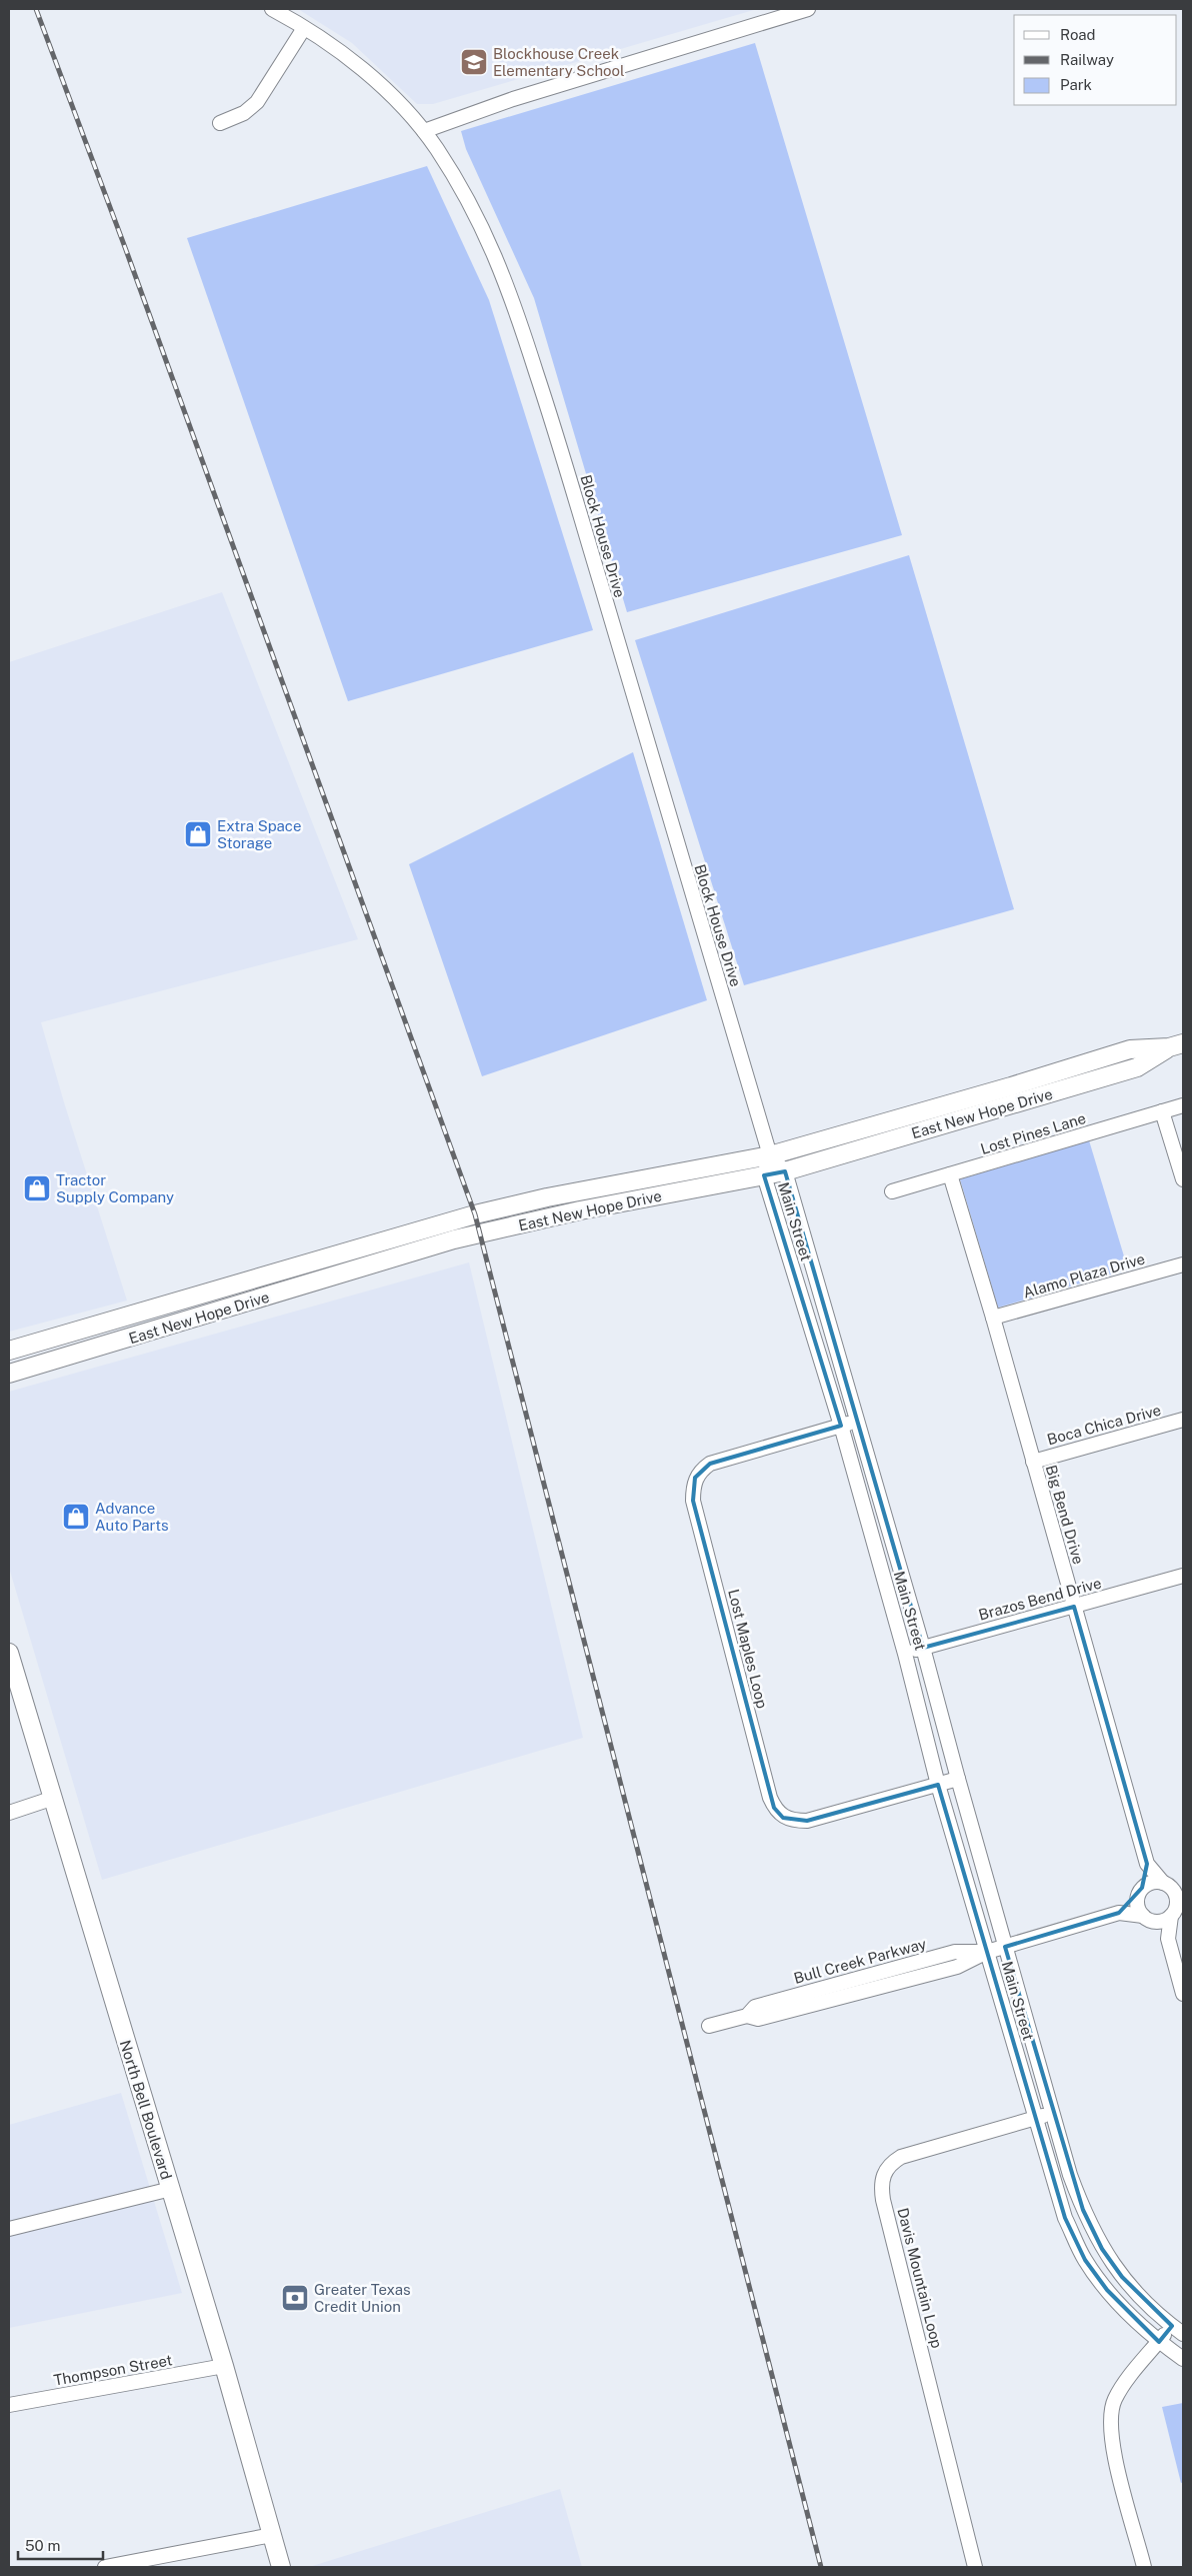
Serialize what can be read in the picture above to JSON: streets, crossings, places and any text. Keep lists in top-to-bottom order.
{
  "streets": {
    "main road": ["East New Hope Drive", "North Bell Boulevard"],
    "street": [
      "Block House Drive",
      "Lost Pines Lane",
      "Main Street",
      "Alamo Plaza Drive",
      "Boca Chica Drive",
      "Big Bend Drive",
      "Brazos Bend Drive",
      "Lost Maples Loop",
      "Bull Creek Parkway",
      "Davis Mountain Loop",
      "Thompson Street"
    ]
  },
  "crossings": [
    ["Block House Drive", "East New Hope Drive"],
    ["Block House Drive", "Main Street"],
    ["East New Hope Drive", "Main Street"],
    ["Lost Pines Lane", "Big Bend Drive"],
    ["Main Street", "Brazos Bend Drive"],
    ["Main Street", "Lost Maples Loop"],
    ["Main Street", "Bull Creek Parkway"],
    ["Main Street", "Davis Mountain Loop"],
    ["Alamo Plaza Drive", "Big Bend Drive"],
    ["Boca Chica Drive", "Big Bend Drive"],
    ["Big Bend Drive", "Brazos Bend Drive"],
    ["Big Bend Drive", "Bull Creek Parkway"],
    ["North Bell Boulevard", "Thompson Street"]
  ],
  "places": {
    "school or university": ["Blockhouse Creek Elementary School"],
    "shop": ["Extra Space Storage", "Tractor Supply Company", "Advance Auto Parts"],
    "bank": ["Greater Texas Credit Union"]
  },
  "legend": ["Road", "Railway", "Park"],
  "scale_bar": "50 m"
}
